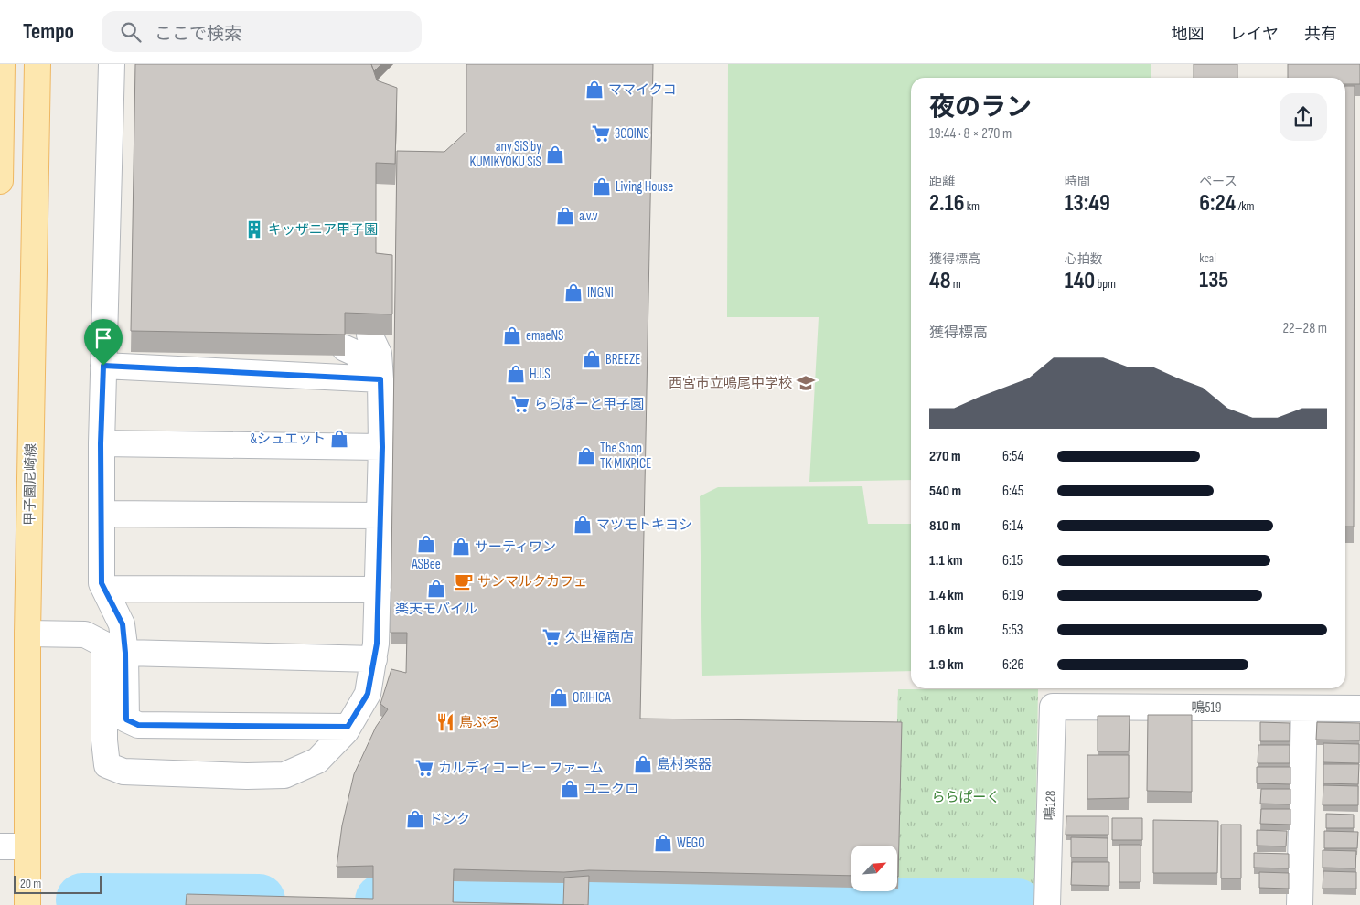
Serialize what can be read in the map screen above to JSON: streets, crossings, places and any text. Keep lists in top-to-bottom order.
{
  "streets": {
    "main road": ["甲子園尼崎線"],
    "street": ["鳴519", "鳴128"]
  },
  "crossings": [
    ["鳴519", "鳴128"]
  ],
  "parks": ["ららぱーく"],
  "places": {
    "shop": [
      "ママイクコ",
      "any SiS by KUMIKYOKU SiS",
      "Living House",
      "a.v.v",
      "INGNI",
      "emaeNS",
      "BREEZE",
      "H.I.S",
      "&シュエット",
      "The Shop TK MIXPICE",
      "マツモトキヨシ",
      "ASBee",
      "サーティワン",
      "楽天モバイル",
      "ORIHICA",
      "島村楽器",
      "ユニクロ",
      "ドンク",
      "WEGO"
    ],
    "supermarket": [
      "3COINS",
      "ららぽーと甲子園",
      "久世福商店",
      "カルディコーヒー ファーム"
    ],
    "building": ["キッザニア甲子園"],
    "school or university": ["西宮市立鳴尾中学校"],
    "cafe": ["サンマルクカフェ"],
    "restaurant": ["鳥ぷろ"]
  },
  "scale_bar": "20 m",
  "north": "top right",
  "page": {
    "header": "Tempo",
    "search": "ここで検索",
    "nav": ["地図", "レイヤ", "共有"],
    "heading": ["夜のラン", "19:44 · 8 × 270 m"],
    "stats": [
      ["距離", "2.16 km"],
      ["時間", "13:49"],
      ["ペース", "6:24 /km"],
      ["獲得標高", "48 m"],
      ["心拍数", "140 bpm"],
      ["kcal", "135"]
    ],
    "chart": ["獲得標高", "22–28 m"],
    "list": [
      {
        "name": "270 m",
        "note": "6:54"
      },
      {
        "name": "540 m",
        "note": "6:45"
      },
      {
        "name": "810 m",
        "note": "6:14"
      },
      {
        "name": "1.1 km",
        "note": "6:15"
      },
      {
        "name": "1.4 km",
        "note": "6:19"
      },
      {
        "name": "1.6 km",
        "note": "5:53"
      },
      {
        "name": "1.9 km",
        "note": "6:26"
      }
    ],
    "scale": "20 m"
  }
}
